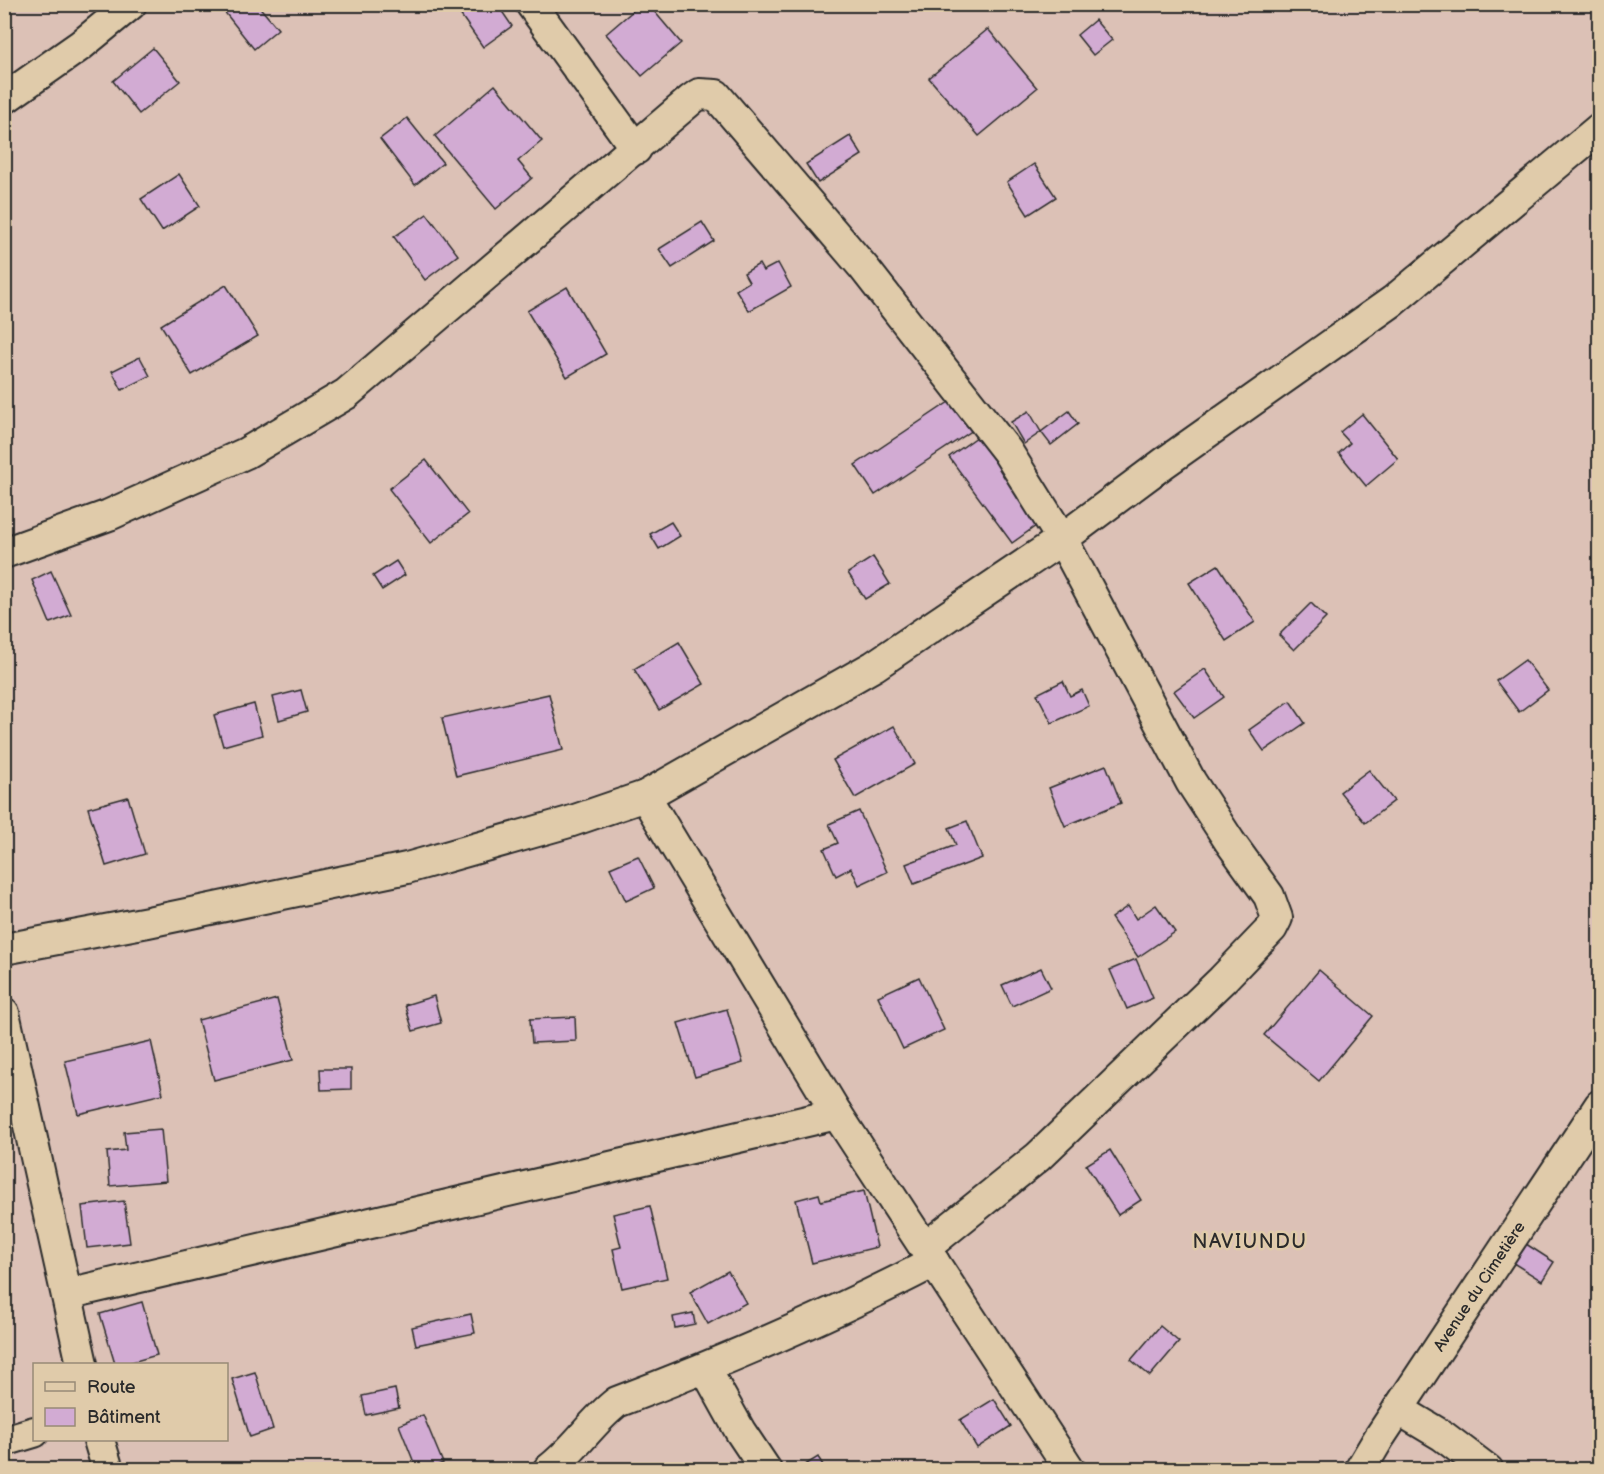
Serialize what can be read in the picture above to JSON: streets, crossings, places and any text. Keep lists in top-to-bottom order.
{
  "streets": {
    "street": ["Avenue du Cimetière"]
  },
  "districts": ["NAVIUNDU"],
  "legend": ["Route", "Bâtiment"]
}
